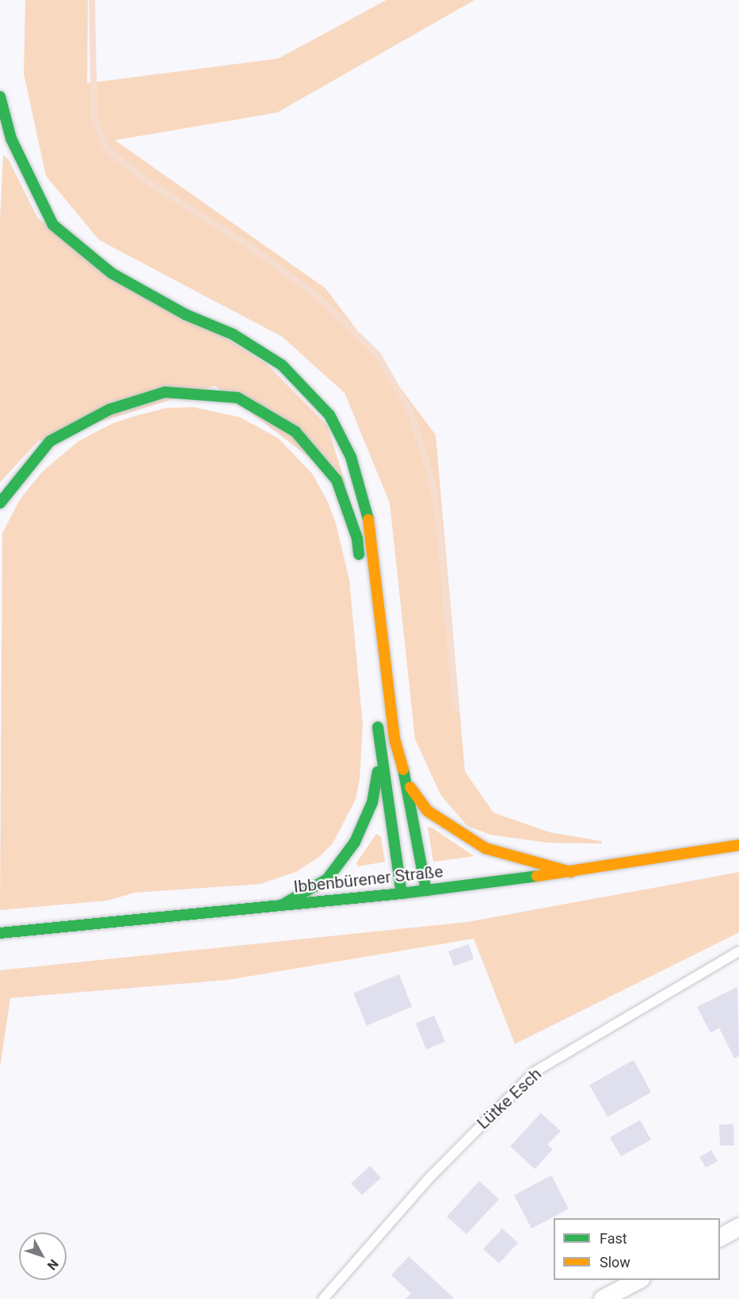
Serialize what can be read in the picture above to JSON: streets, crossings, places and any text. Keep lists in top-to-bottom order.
{
  "streets": {
    "main road": ["Ibbenbürener Straße"],
    "lane": ["Lütke Esch"]
  },
  "legend": ["Fast", "Slow"],
  "north": "bottom right"
}
